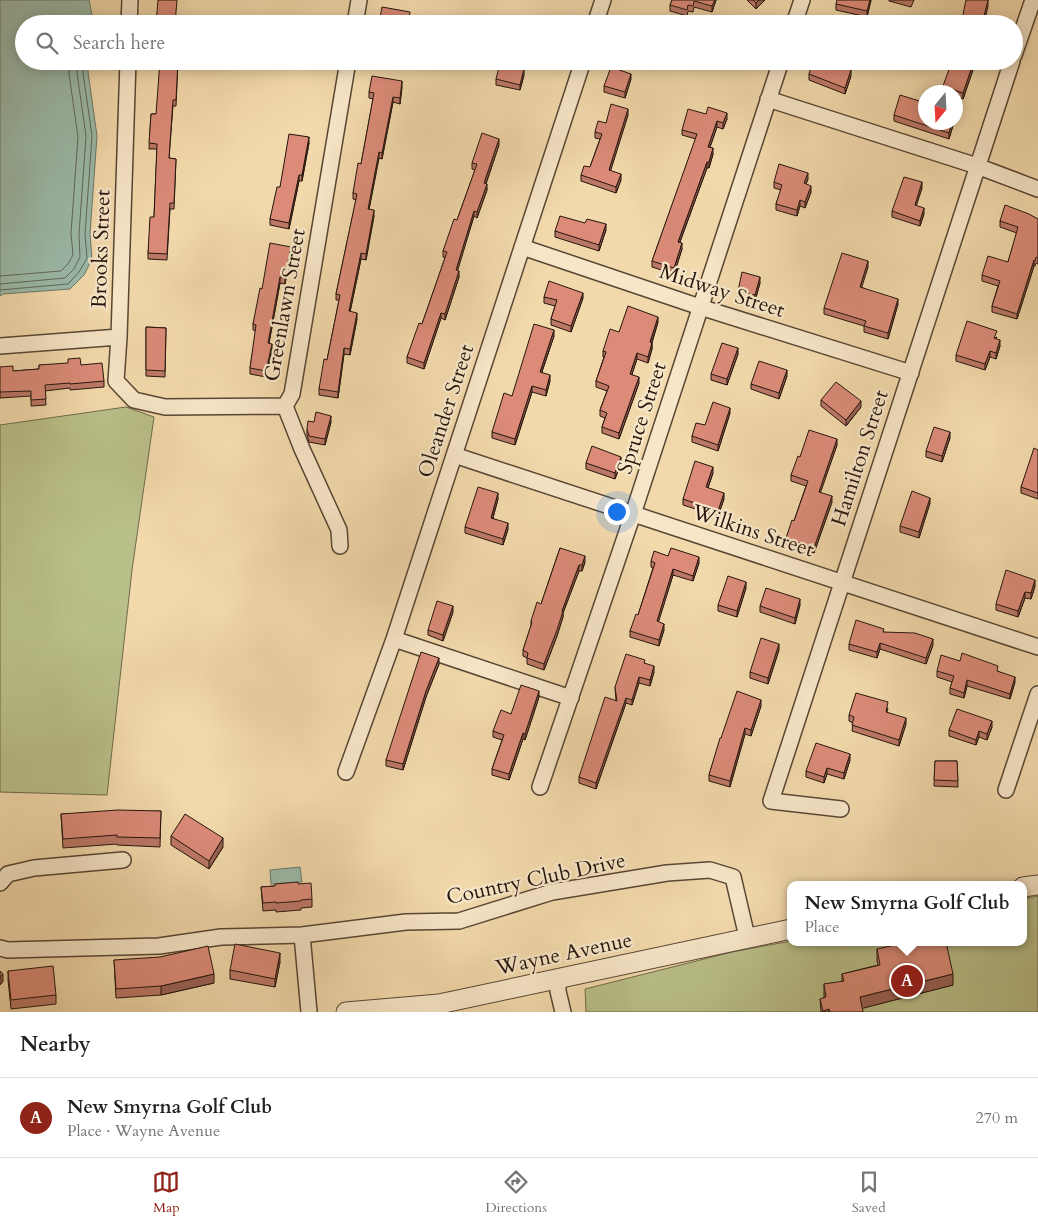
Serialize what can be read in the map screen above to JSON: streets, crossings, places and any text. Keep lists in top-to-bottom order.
{
  "streets": {
    "street": [
      "Brooks Street",
      "Midway Street",
      "Greenlawn Street",
      "Oleander Street",
      "Spruce Street",
      "Hamilton Street",
      "Wilkins Street",
      "Country Club Drive",
      "Wayne Avenue"
    ]
  },
  "crossings": [
    ["Brooks Street", "Greenlawn Street"],
    ["Midway Street", "Oleander Street"],
    ["Midway Street", "Spruce Street"],
    ["Midway Street", "Hamilton Street"],
    ["Oleander Street", "Wilkins Street"],
    ["Spruce Street", "Wilkins Street"],
    ["Hamilton Street", "Wilkins Street"],
    ["Country Club Drive", "Wayne Avenue"]
  ],
  "north": "bottom",
  "page": {
    "search": "Search here",
    "popup": ["New Smyrna Golf Club", "Place"],
    "pins": "A",
    "heading": "Nearby",
    "list": [
      {
        "mark": "A",
        "name": "New Smyrna Golf Club",
        "note": "Place · Wayne Avenue",
        "value": "270 m"
      }
    ],
    "nav": ["Map", "Directions", "Saved"]
  }
}
